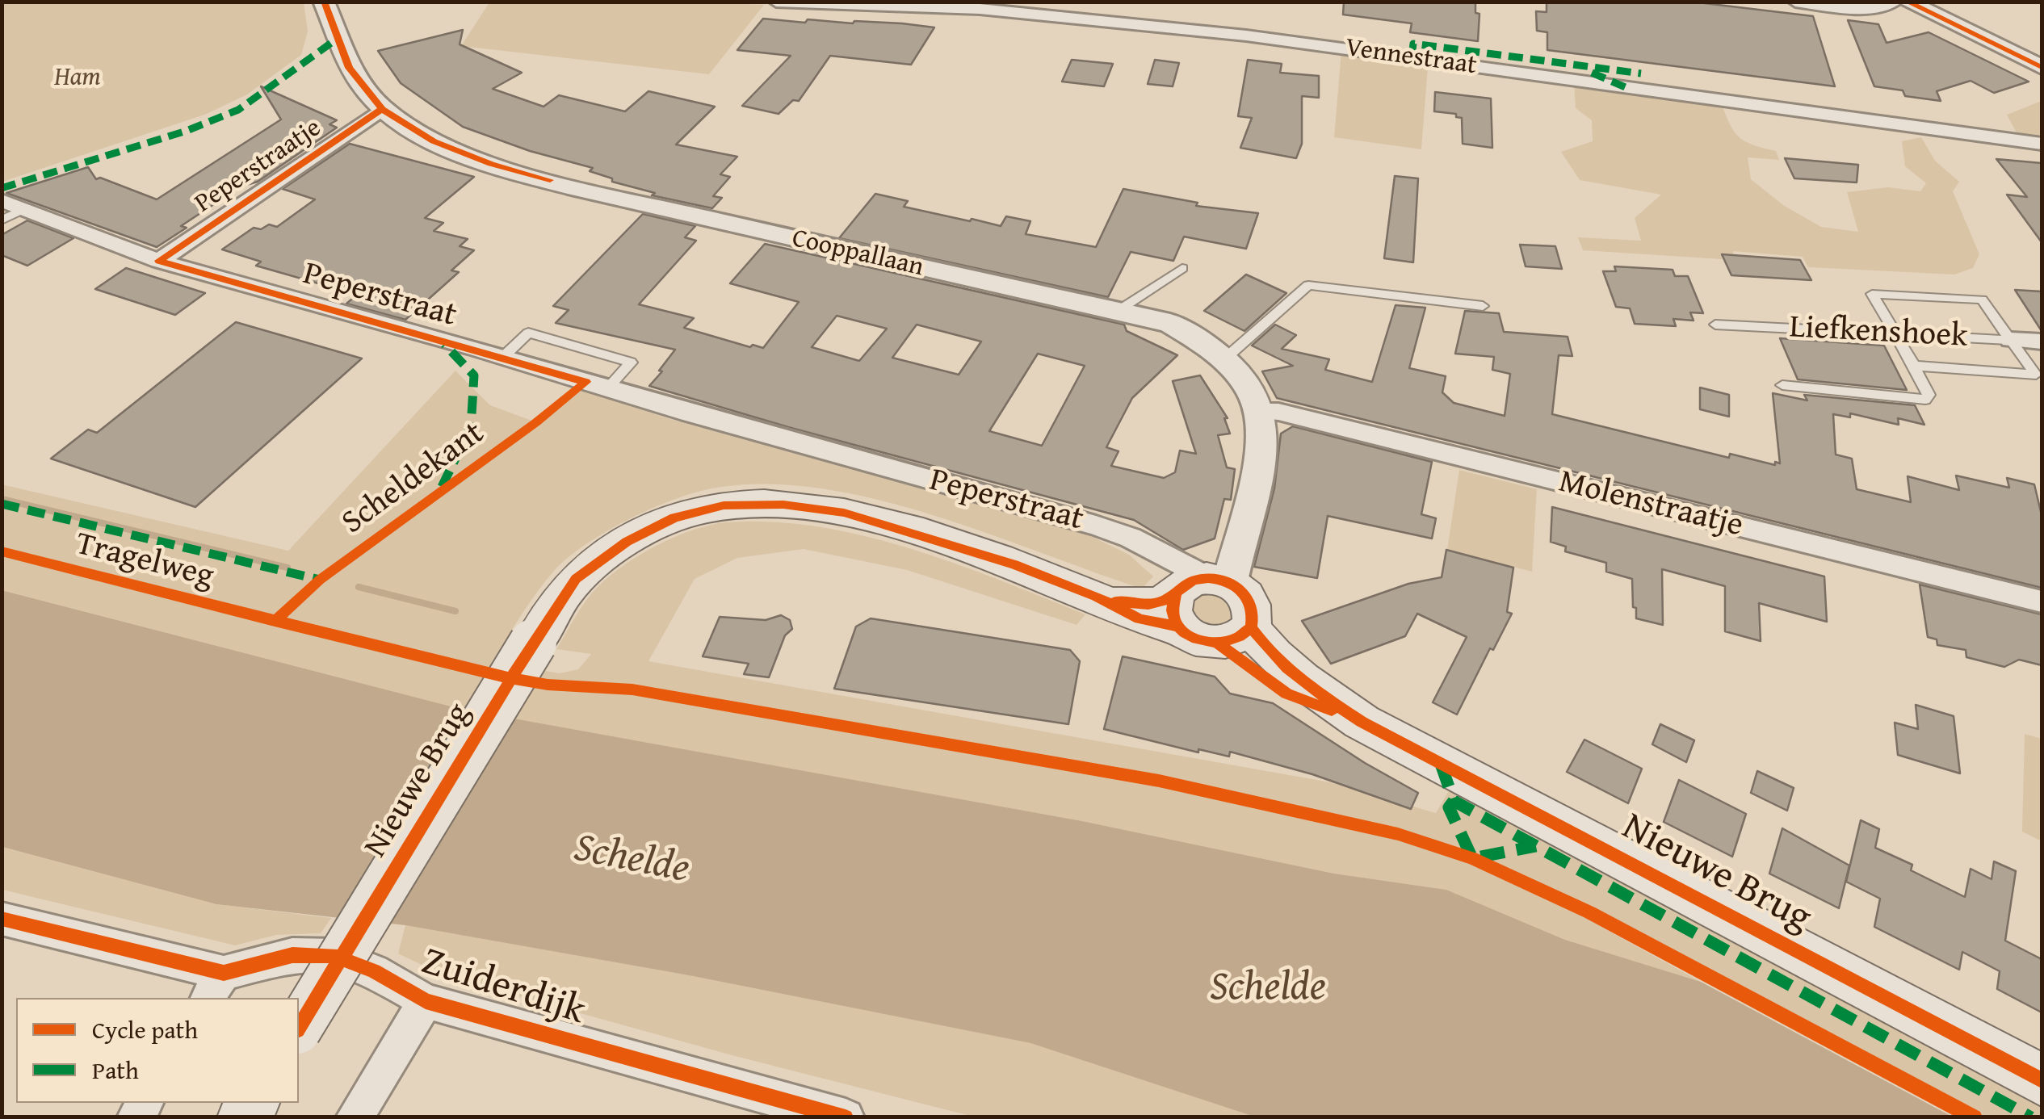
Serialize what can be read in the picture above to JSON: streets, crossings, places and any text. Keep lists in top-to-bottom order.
{
  "streets": {
    "main road": ["Nieuwe Brug"],
    "street": [
      "Vennestraat",
      "Peperstraatje",
      "Cooppallaan",
      "Peperstraat",
      "Liefkenshoek",
      "Molenstraatje",
      "Zuiderdijk"
    ],
    "cycle path": ["Scheldekant", "Tragelweg"]
  },
  "crossings": [
    ["Peperstraatje", "Cooppallaan"],
    ["Peperstraatje", "Peperstraat"],
    ["Cooppallaan", "Molenstraatje"],
    ["Peperstraat", "Nieuwe Brug"]
  ],
  "water": ["Schelde"],
  "parks": ["Ham"],
  "legend": ["Cycle path", "Path"]
}
